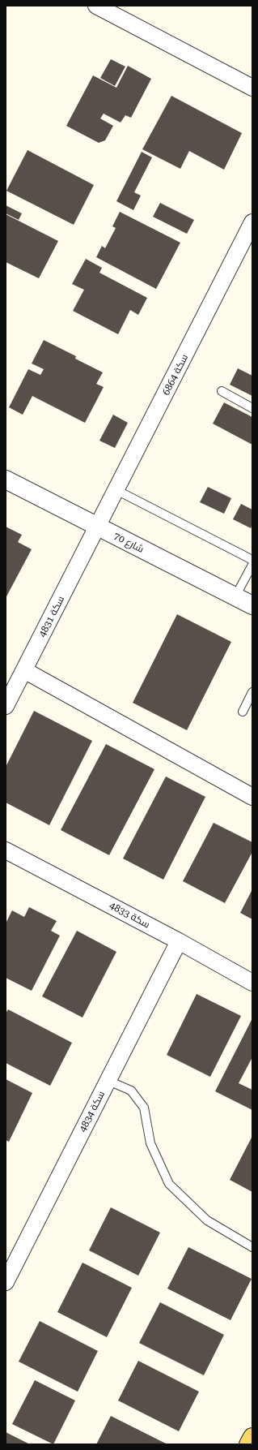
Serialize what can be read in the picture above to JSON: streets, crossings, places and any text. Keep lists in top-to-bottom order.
{
  "streets": {
    "street": [
      "سكة 6864",
      "شارع 70",
      "سكة 4831",
      "سكة 4833",
      "سكة 4834"
    ]
  },
  "crossings": [
    ["سكة 6864", "شارع 70"],
    ["سكة 6864", "سكة 4831"],
    ["شارع 70", "سكة 4831"],
    ["سكة 4833", "سكة 4834"]
  ]
}
